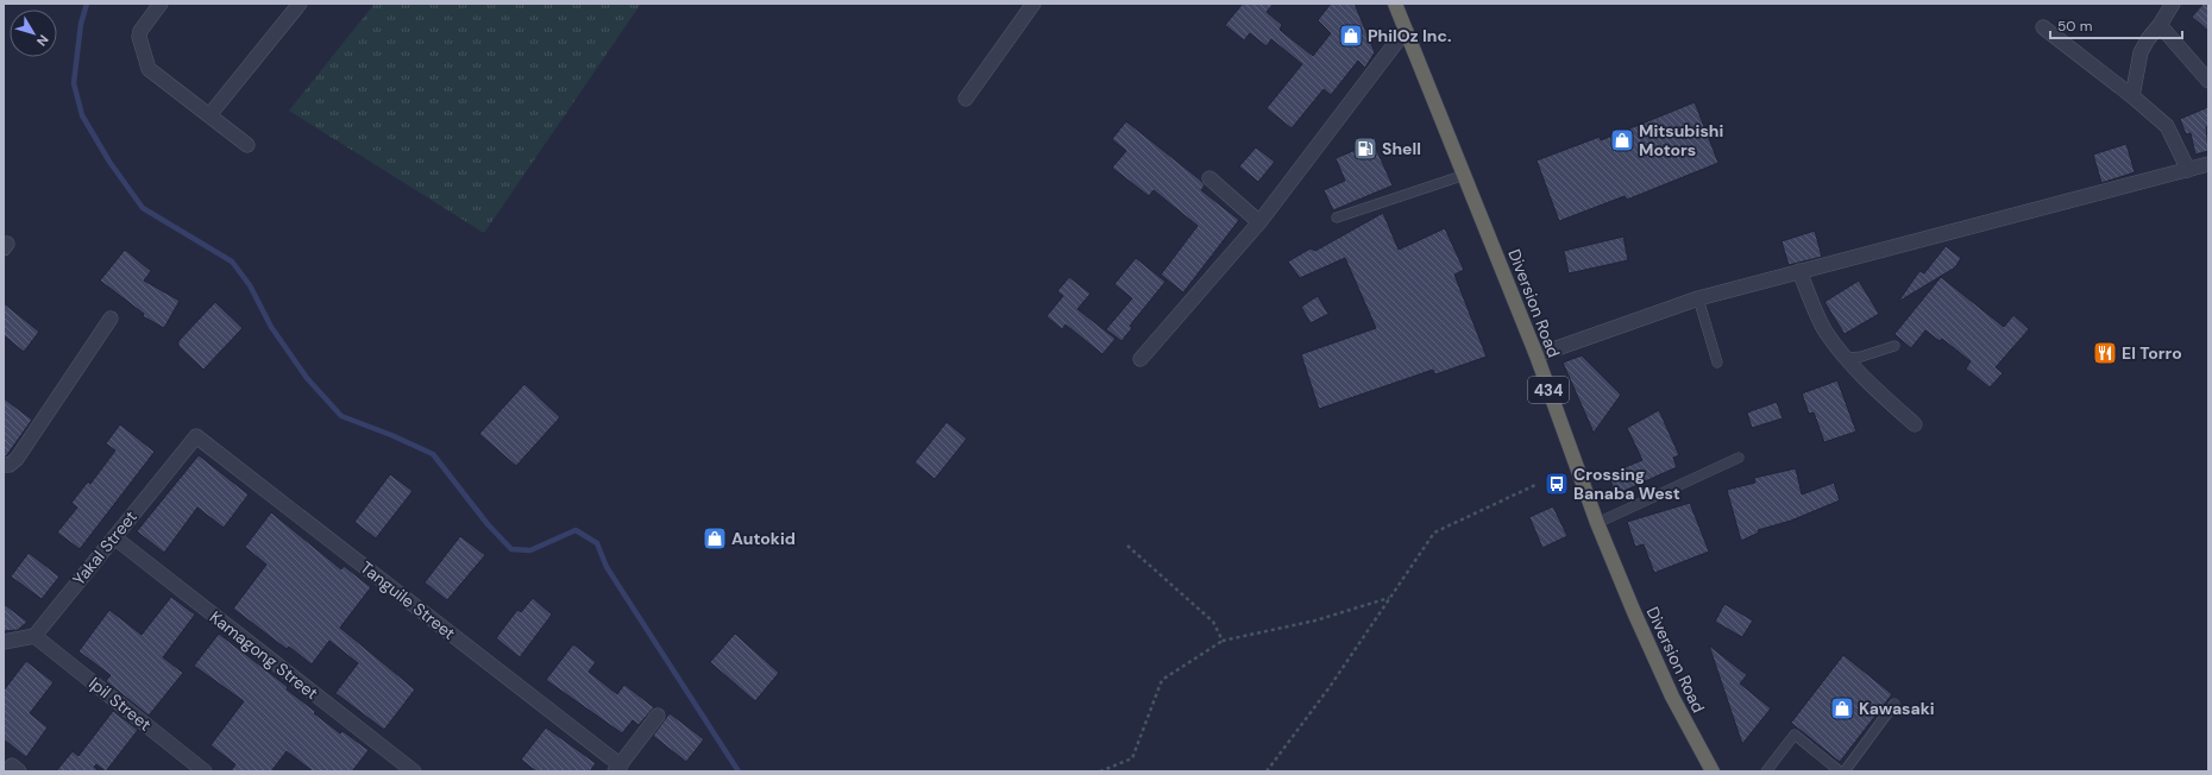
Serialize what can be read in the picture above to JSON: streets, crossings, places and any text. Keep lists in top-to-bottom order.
{
  "streets": {
    "highway": ["Diversion Road", "434"],
    "street": [
      "Yakal Street",
      "Tanguile Street",
      "Kamagong Street",
      "Ipil Street"
    ]
  },
  "crossings": [
    ["Yakal Street", "Tanguile Street"],
    ["Yakal Street", "Kamagong Street"],
    ["Yakal Street", "Ipil Street"]
  ],
  "places": {
    "shop": [
      "PhilOz Inc.",
      "Mitsubishi Motors",
      "Autokid",
      "Kawasaki"
    ],
    "fuel station": ["Shell"],
    "restaurant": ["El Torro"],
    "bus stop": ["Crossing Banaba West"]
  },
  "scale_bar": "50 m",
  "north": "bottom right"
}
